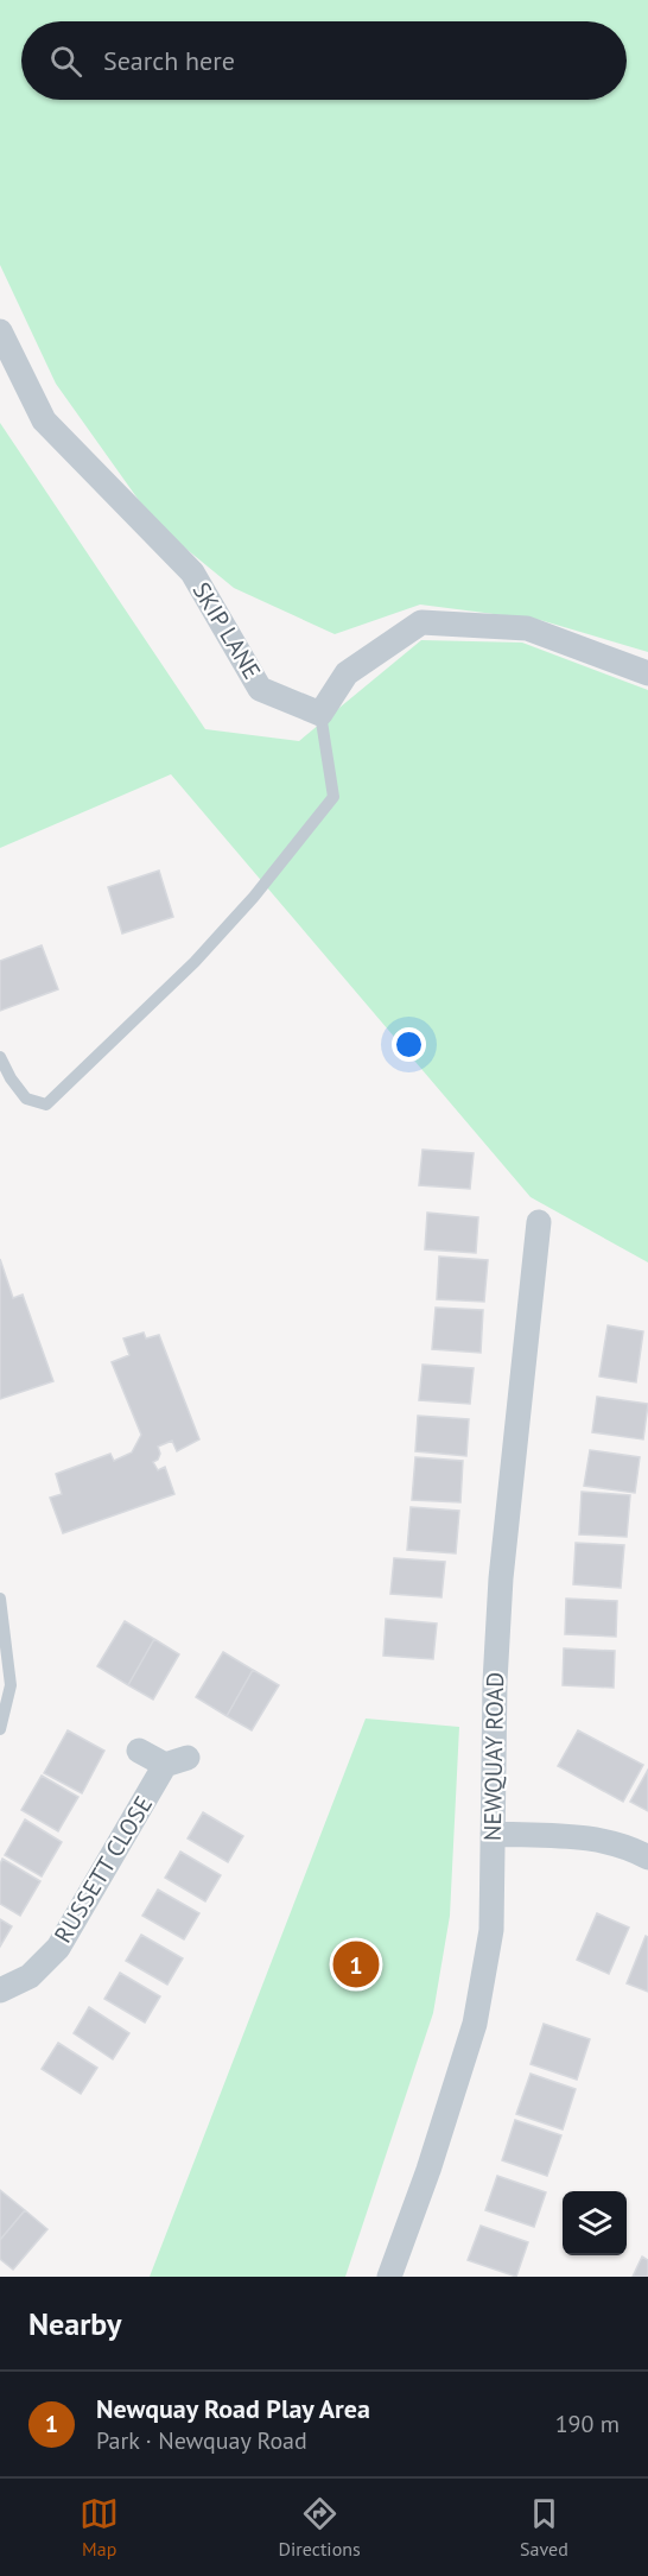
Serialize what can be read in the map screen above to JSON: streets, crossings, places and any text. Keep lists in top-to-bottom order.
{
  "streets": {
    "street": ["SKIP LANE", "NEWQUAY ROAD", "RUSSETT CLOSE"]
  },
  "page": {
    "search": "Search here",
    "pins": "1",
    "heading": "Nearby",
    "list": [
      {
        "mark": "1",
        "name": "Newquay Road Play Area",
        "note": "Park · Newquay Road",
        "value": "190 m"
      }
    ],
    "nav": ["Map", "Directions", "Saved"]
  }
}
